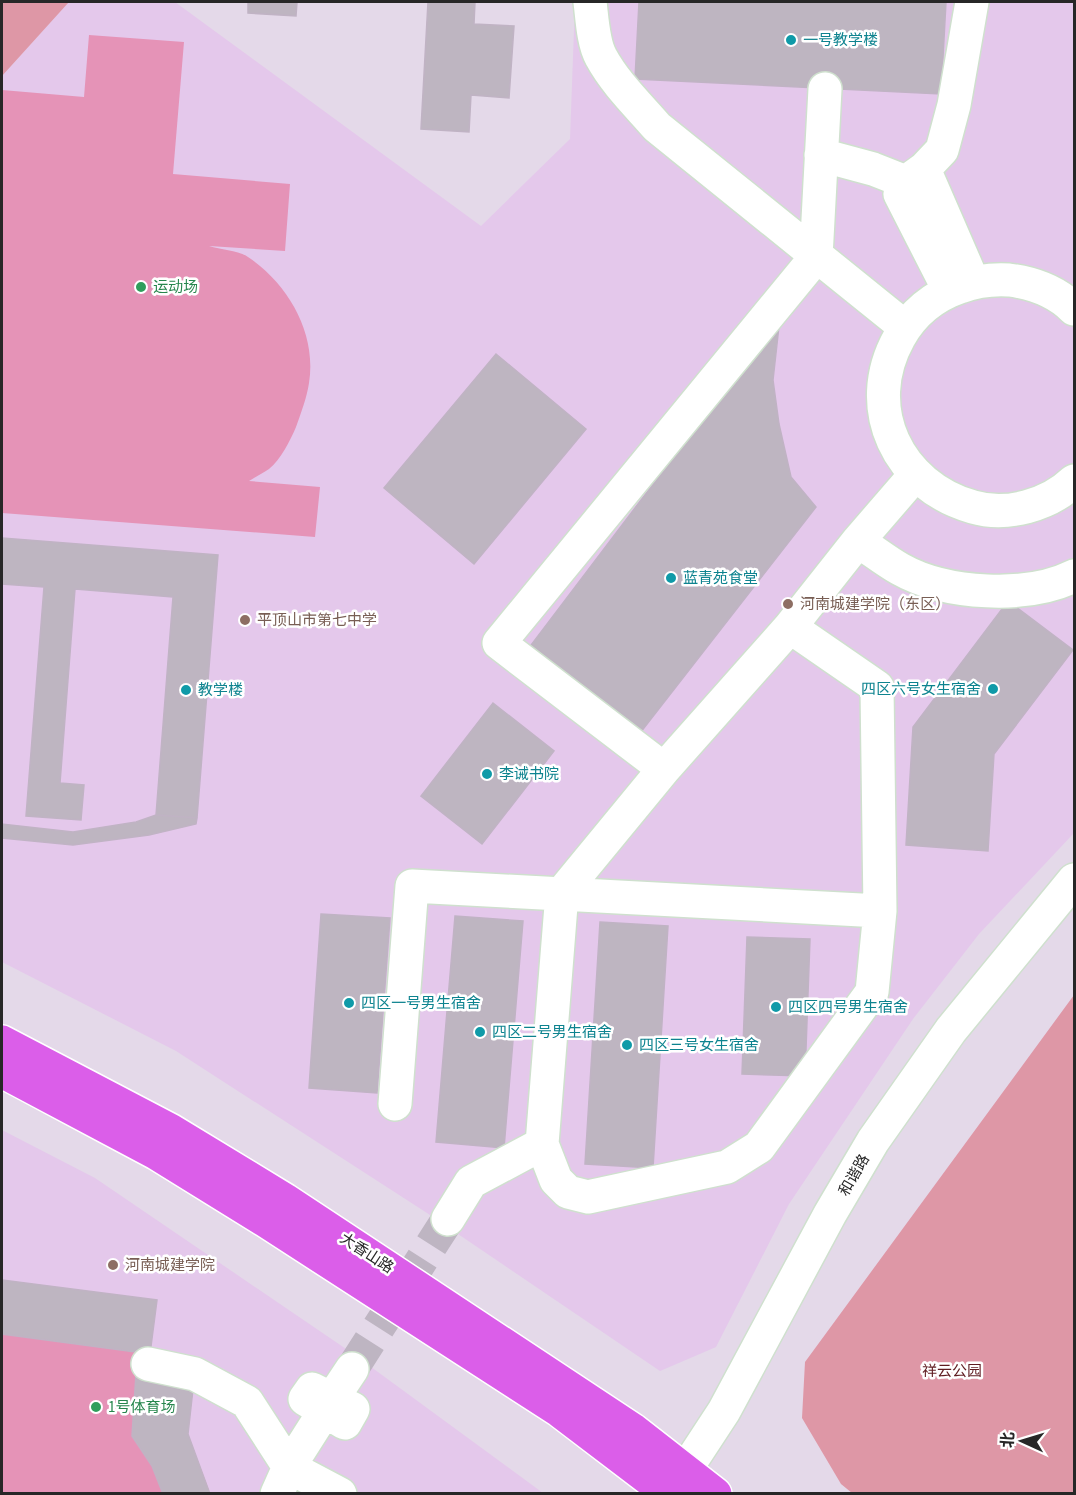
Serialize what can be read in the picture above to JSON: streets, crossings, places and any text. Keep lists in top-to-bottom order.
{
  "streets": {
    "main road": ["大香山路"],
    "street": ["和谐路"]
  },
  "crossings": [
    ["和谐路", "大香山路"]
  ],
  "parks": ["祥云公园"],
  "places": [
    "一号教学楼",
    "运动场",
    "蓝青苑食堂",
    "河南城建学院（东区）",
    "平顶山市第七中学",
    "四区六号女生宿舍",
    "教学楼",
    "李诫书院",
    "四区一号男生宿舍",
    "四区四号男生宿舍",
    "四区二号男生宿舍",
    "四区三号女生宿舍",
    "河南城建学院",
    "1号体育场"
  ],
  "north": "left"
}
